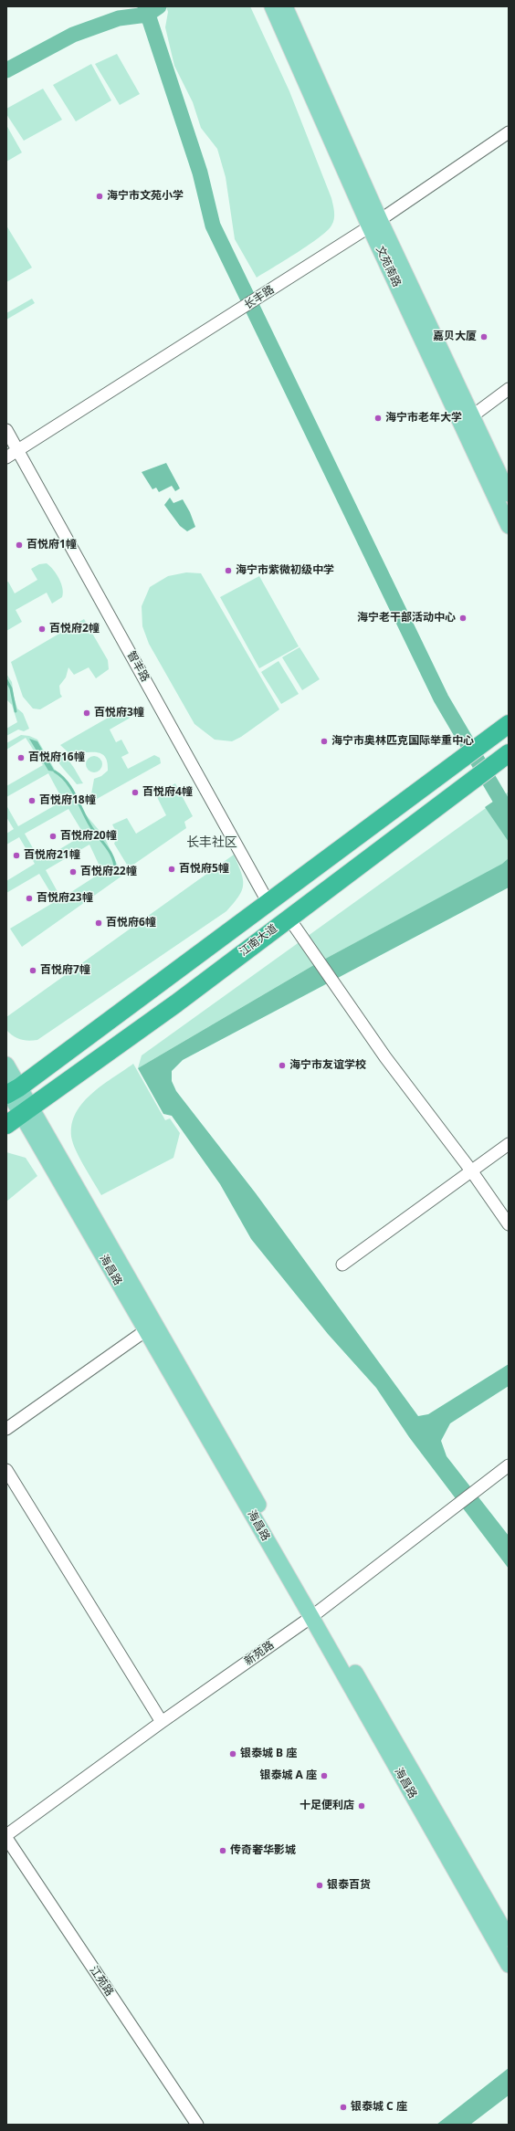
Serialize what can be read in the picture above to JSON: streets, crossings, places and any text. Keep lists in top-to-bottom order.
{
  "streets": {
    "highway": ["江南大道"],
    "main road": ["文苑南路", "海昌路"],
    "street": [
      "长丰路",
      "智丰路",
      "新苑路",
      "江苑路"
    ]
  },
  "crossings": [
    ["文苑南路", "长丰路"],
    ["长丰路", "智丰路"],
    ["江南大道", "海昌路"],
    ["海昌路", "新苑路"],
    ["新苑路", "江苑路"]
  ],
  "districts": ["长丰社区"],
  "places": [
    "海宁市文苑小学",
    "嘉贝大厦",
    "海宁市老年大学",
    "百悦府1幢",
    "海宁市紫微初级中学",
    "海宁老干部活动中心",
    "百悦府2幢",
    "百悦府3幢",
    "海宁市奥林匹克国际举重中心",
    "百悦府16幢",
    "百悦府4幢",
    "百悦府18幢",
    "百悦府20幢",
    "百悦府21幢",
    "百悦府5幢",
    "百悦府22幢",
    "百悦府23幢",
    "百悦府6幢",
    "百悦府7幢",
    "海宁市友谊学校",
    "银泰城 B 座",
    "银泰城 A 座",
    "十足便利店",
    "传奇奢华影城",
    "银泰百货",
    "银泰城 C 座"
  ]
}
